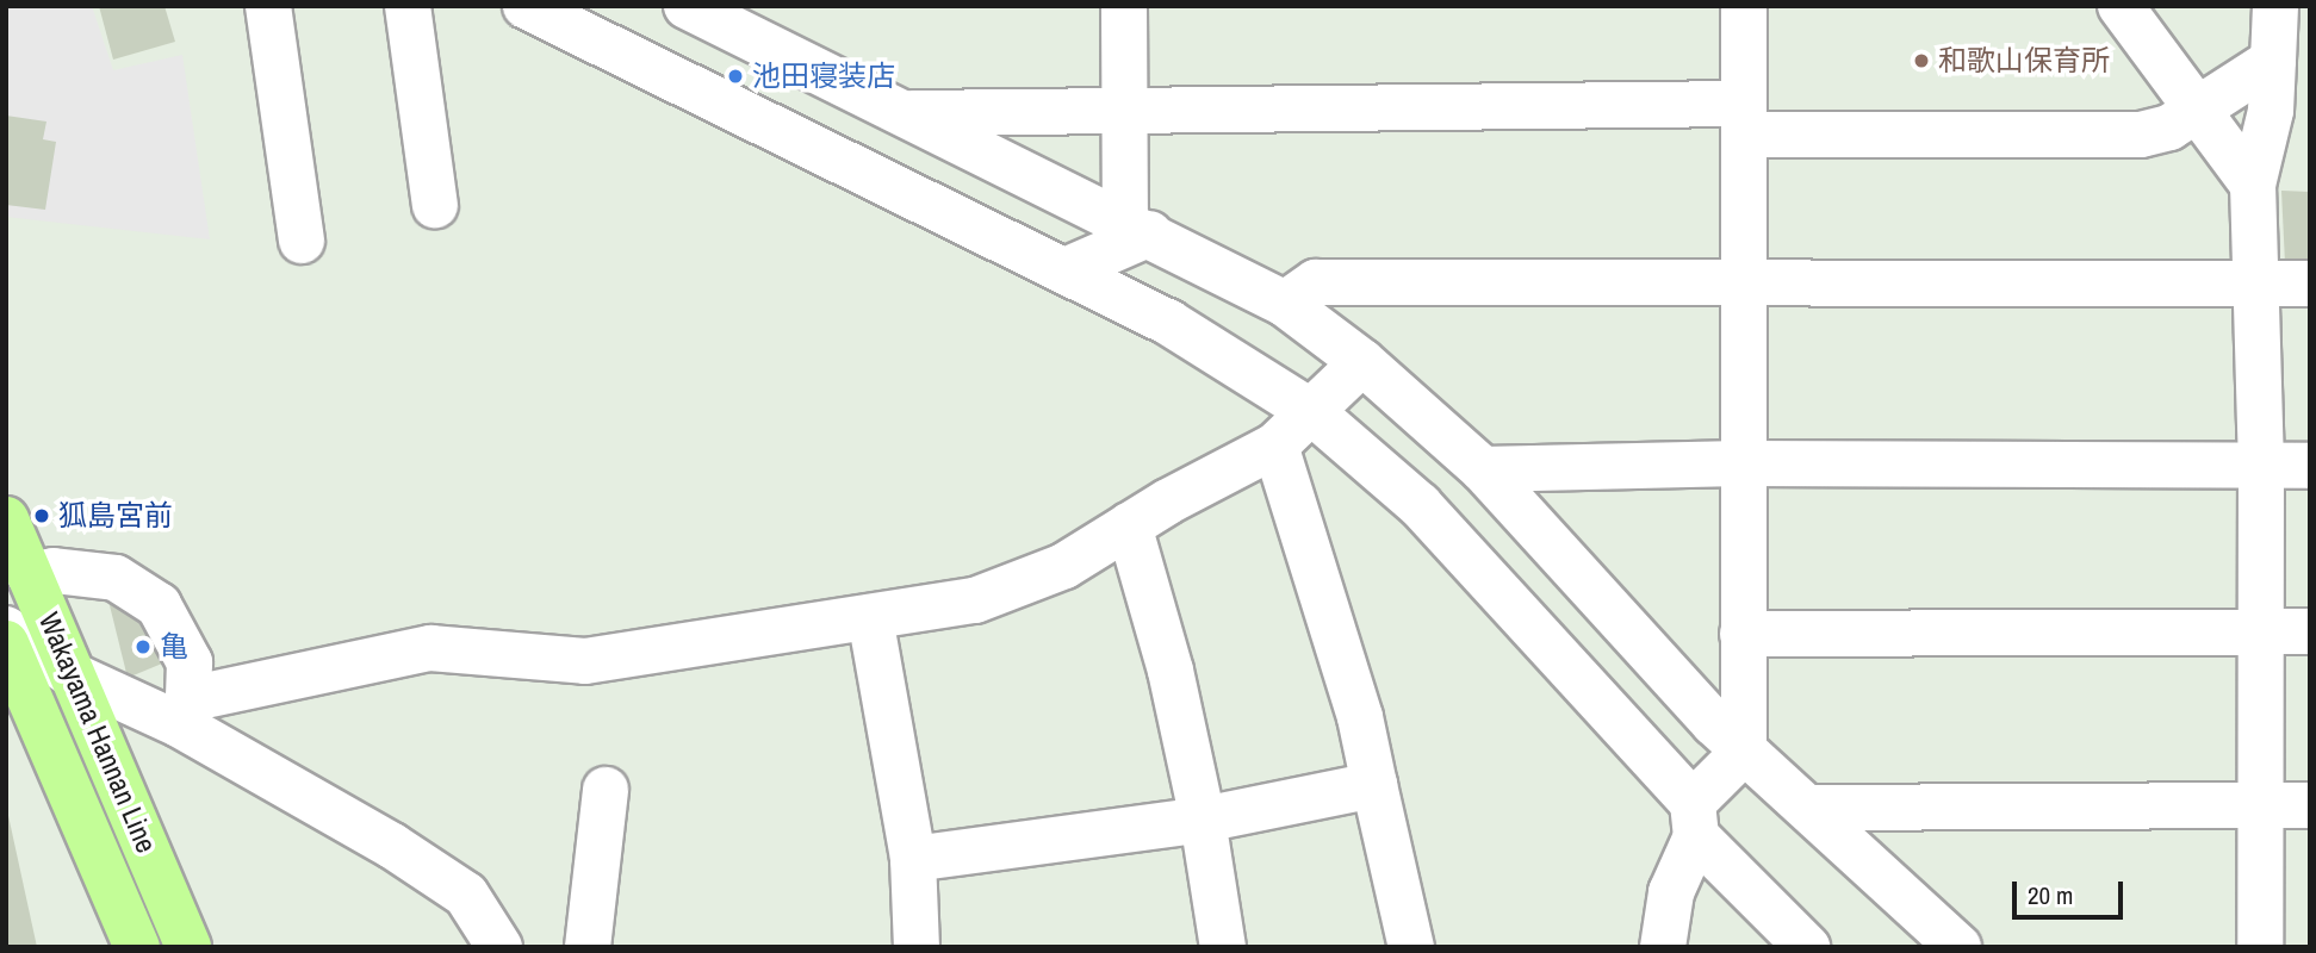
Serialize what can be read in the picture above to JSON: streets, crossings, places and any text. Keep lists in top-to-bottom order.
{
  "streets": {
    "main road": ["Wakayama Hannan Line"]
  },
  "places": [
    "和歌山保育所",
    "池田寝装店",
    "狐島宮前",
    "亀"
  ],
  "scale_bar": "20 m"
}
